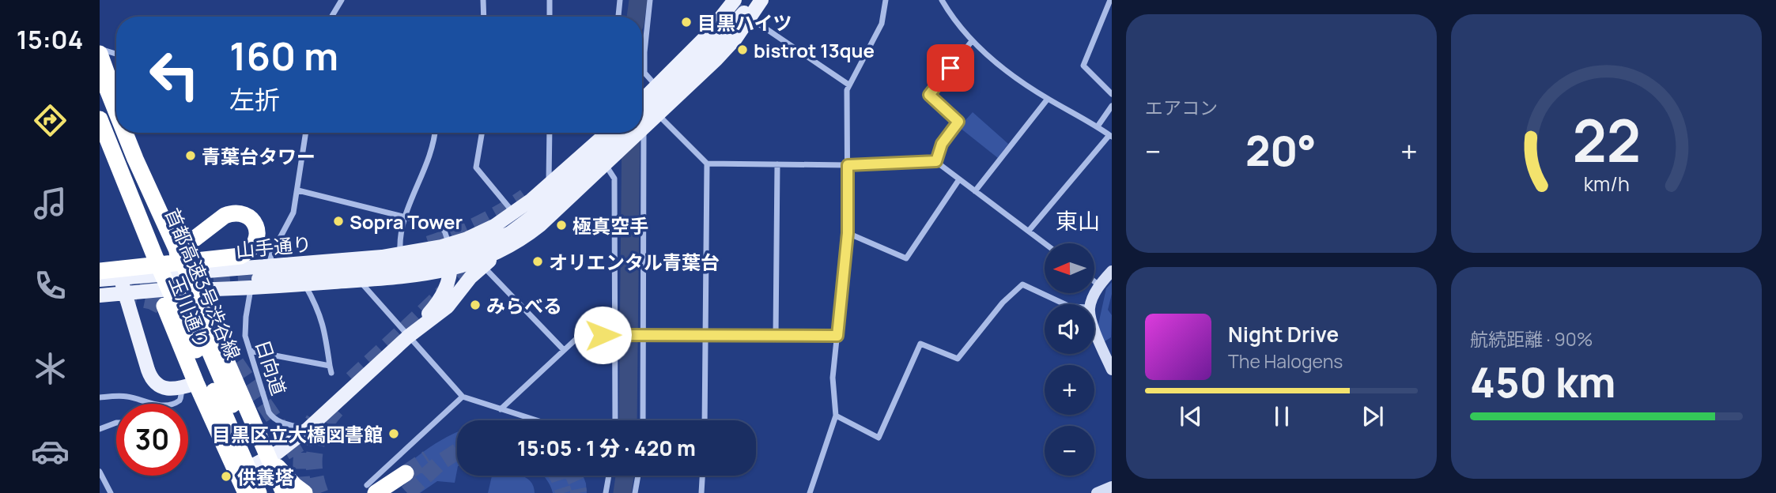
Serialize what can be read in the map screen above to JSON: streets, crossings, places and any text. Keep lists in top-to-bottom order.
{
  "streets": {
    "highway": ["首都高速3号渋谷線", "玉川通り"],
    "main road": ["山手通り"],
    "street": ["日向道"]
  },
  "crossings": [
    ["山手通り", "日向道"],
    ["首都高速3号渋谷線", "玉川通り"]
  ],
  "districts": ["東山"],
  "places": [
    "目黒ハイツ",
    "bistrot 13que",
    "青葉台タワー",
    "Sopra Tower",
    "極真空手",
    "オリエンタル青葉台",
    "みらべる",
    "目黒区立大橋図書館",
    "供養塔"
  ],
  "north": "left",
  "page": {
    "tabs": "15:04",
    "tile": [
      "エアコン",
      ["航続距離 · 90%", "450 km"]
    ],
    "turn": ["160 m", "左折"],
    "heat": ["−", "20°", "+"],
    "map_buttons": ["+", "−"],
    "song": ["Night Drive", "The Halogens"],
    "limit": "30",
    "trip": "15:05 · 1 分 · 420 m",
    "gauge": ["22", "km/h"]
  }
}
